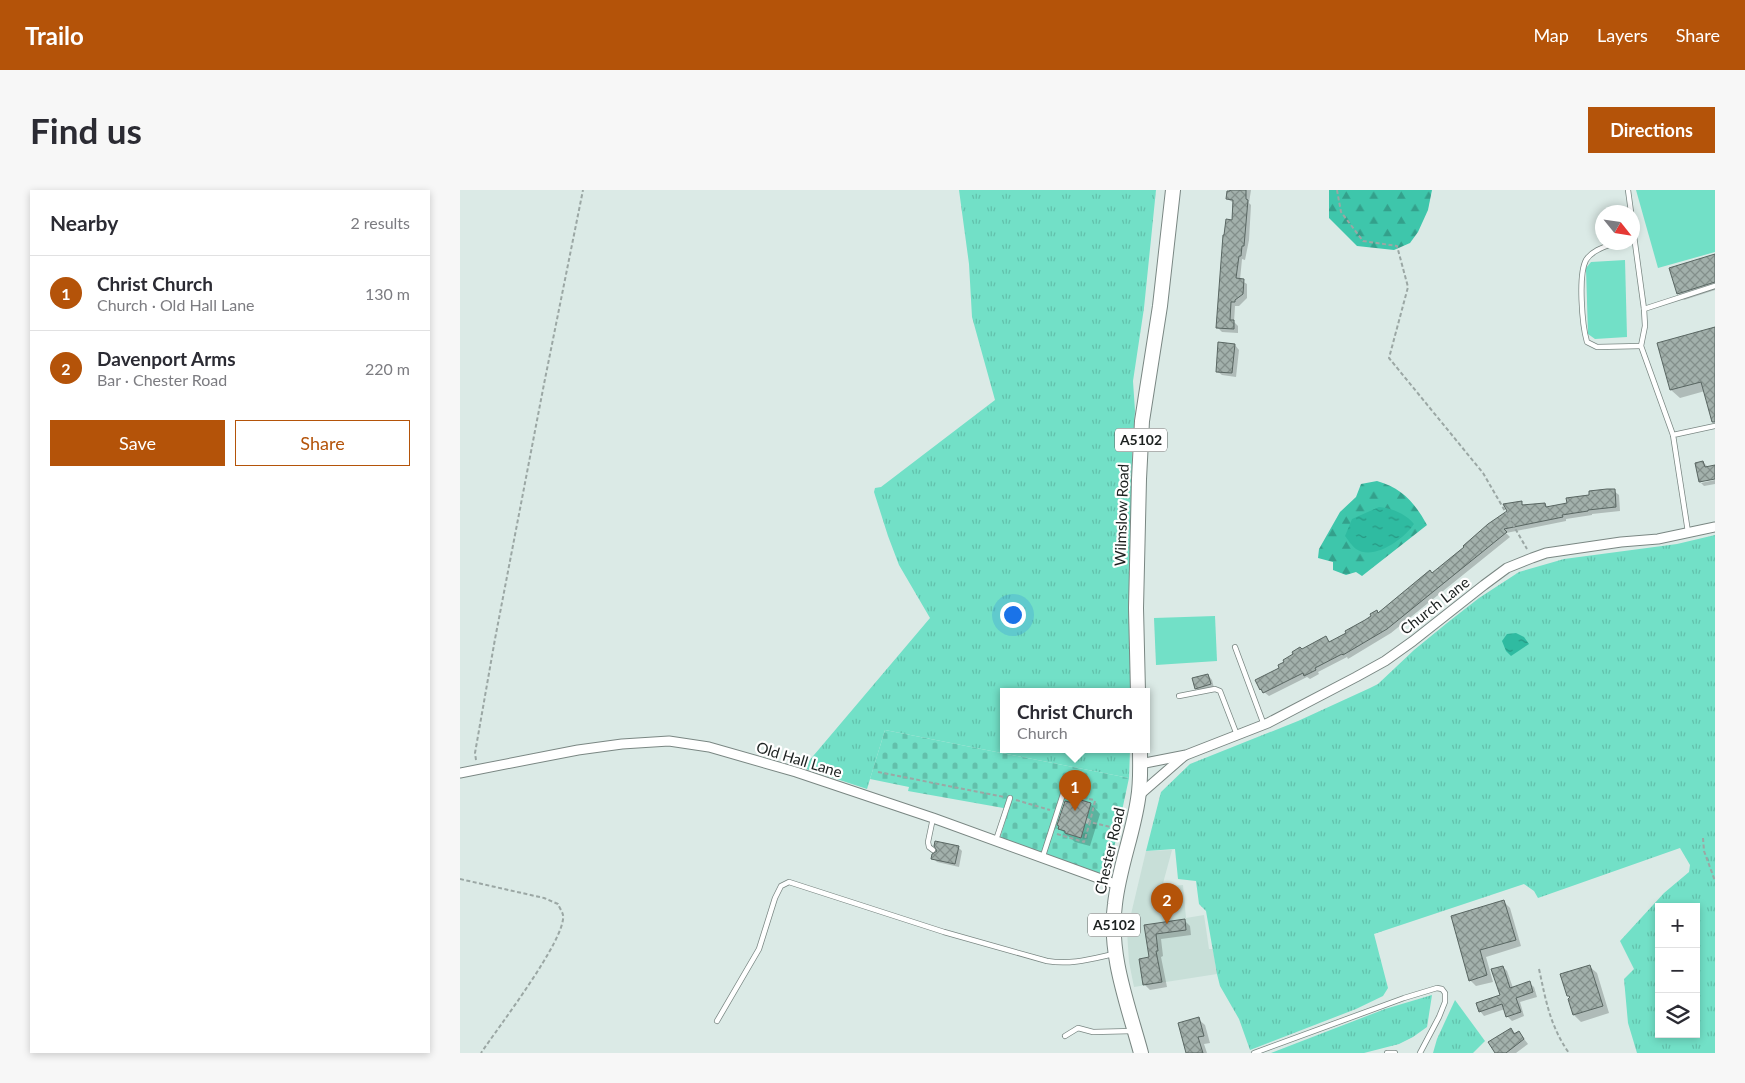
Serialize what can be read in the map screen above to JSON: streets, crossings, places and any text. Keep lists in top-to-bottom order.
{
  "streets": {
    "main road": ["A5102", "Wilmslow Road", "Chester Road"],
    "street": ["Church Lane", "Old Hall Lane"]
  },
  "crossings": [
    ["A5102", "Church Lane"],
    ["A5102", "Chester Road"],
    ["Church Lane", "Chester Road"],
    ["Old Hall Lane", "Chester Road"]
  ],
  "north": "bottom right",
  "page": {
    "header": "Trailo",
    "nav": ["Map", "Layers", "Share"],
    "buttons": [
      "Directions",
      ["Save", "Share"]
    ],
    "title": "Find us",
    "heading": ["Nearby", "2 results"],
    "list": [
      {
        "mark": "1",
        "name": "Christ Church",
        "note": "Church · Old Hall Lane",
        "value": "130 m"
      },
      {
        "mark": "2",
        "name": "Davenport Arms",
        "note": "Bar · Chester Road",
        "value": "220 m"
      }
    ],
    "popup": ["Christ Church", "Church"],
    "pins": ["1", "2"],
    "map_buttons": ["+", "−"]
  }
}
